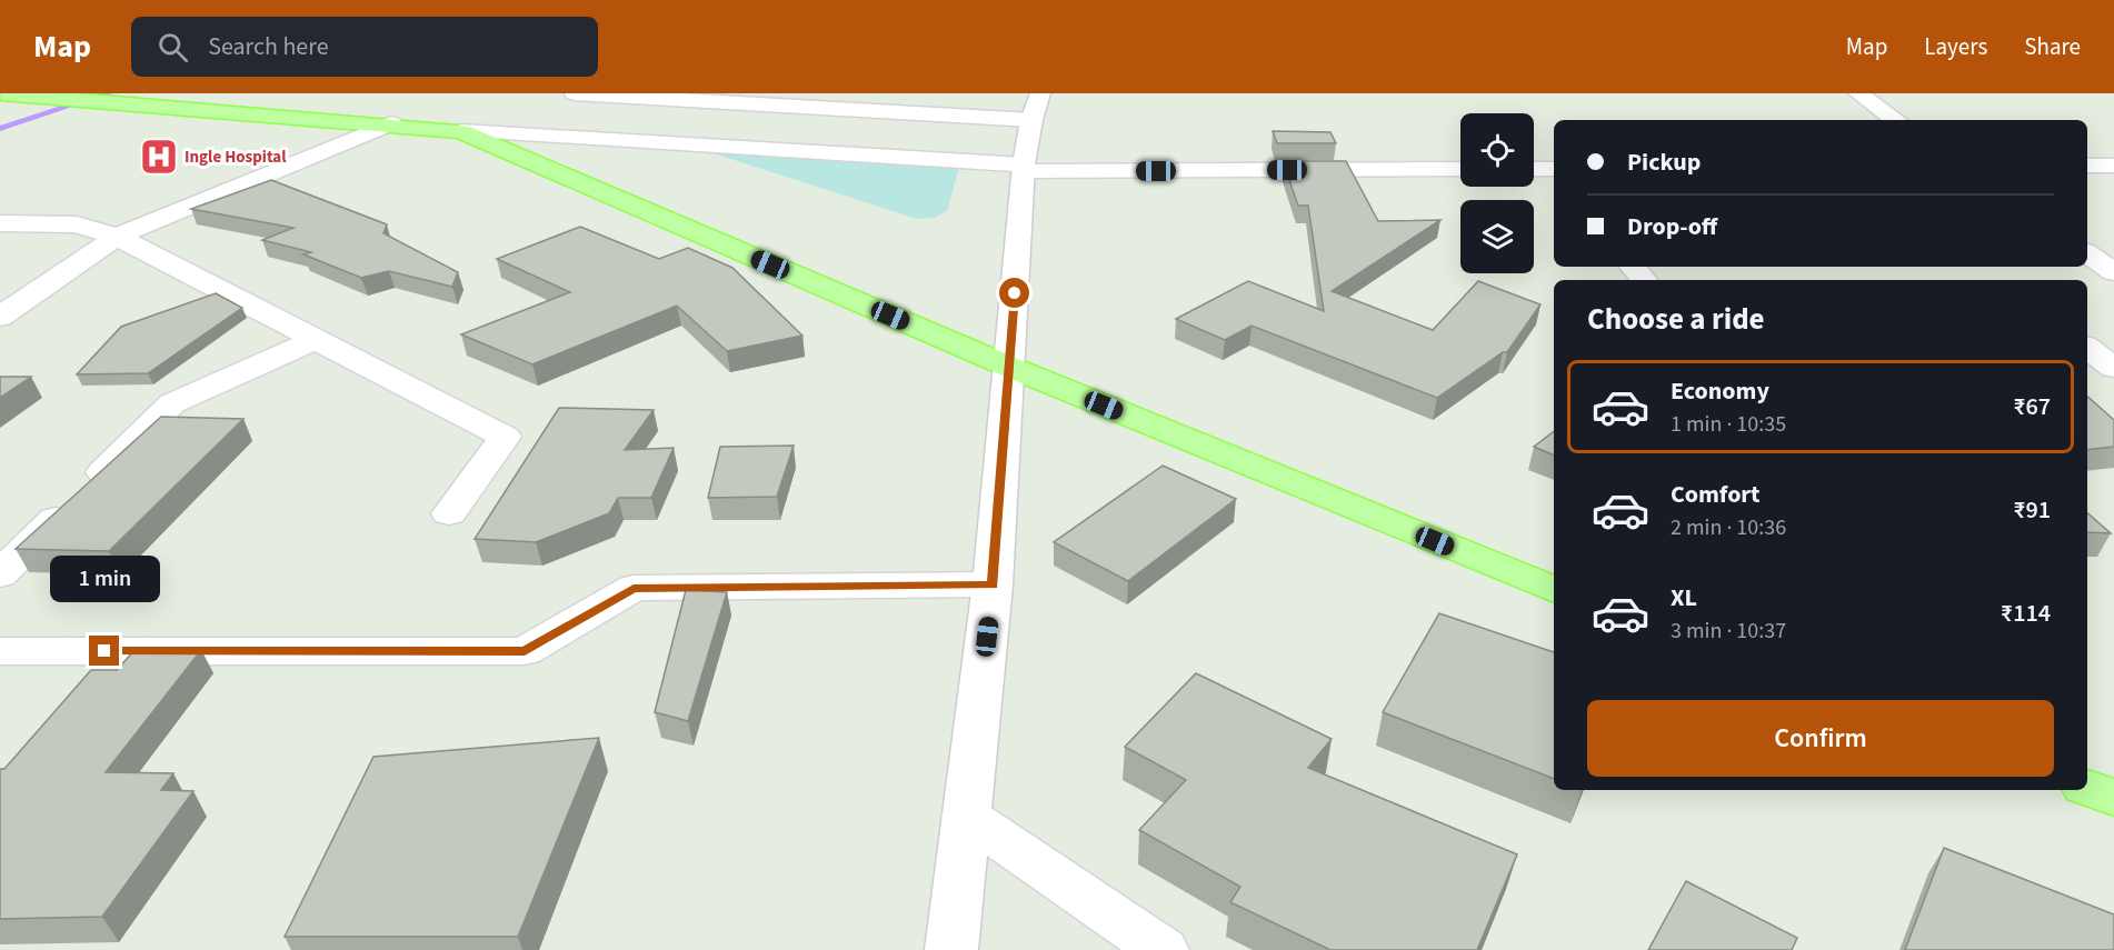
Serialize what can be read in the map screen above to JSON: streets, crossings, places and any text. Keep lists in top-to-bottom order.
{
  "places": {
    "hospital": ["Ingle Hospital"]
  },
  "page": {
    "header": "Map",
    "search": "Search here",
    "nav": ["Map", "Layers", "Share"],
    "banner": ["Pickup", "Drop-off"],
    "heading": "Choose a ride",
    "list": [
      {
        "name": "Economy",
        "note": "1 min · 10:35",
        "value": "₹67"
      },
      {
        "name": "Comfort",
        "note": "2 min · 10:36",
        "value": "₹91"
      },
      {
        "name": "XL",
        "note": "3 min · 10:37",
        "value": "₹114"
      }
    ],
    "bubble": "1 min",
    "buttons": "Confirm"
  }
}
